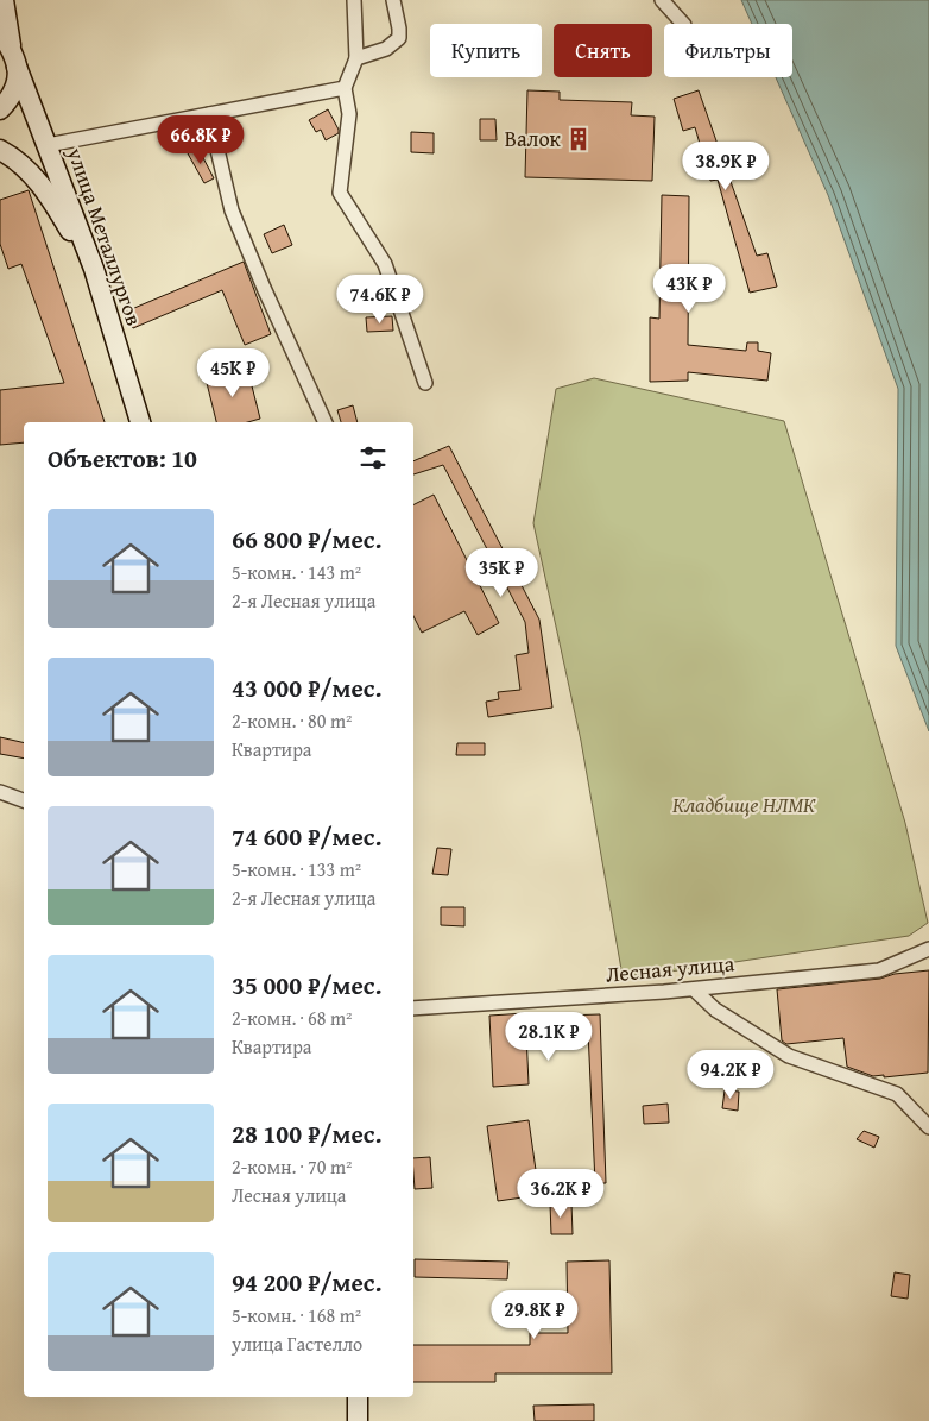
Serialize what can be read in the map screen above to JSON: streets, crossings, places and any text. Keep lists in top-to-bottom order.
{
  "streets": {
    "main road": ["улица Металлургов"],
    "street": ["Лесная улица"]
  },
  "parks": ["Кладбище НЛМК"],
  "places": {
    "building": ["Валок"]
  },
  "page": {
    "chip": ["Купить", "Снять", "Фильтры"],
    "price": [
      "66.8K ₽",
      "38.9K ₽",
      "43K ₽",
      "74.6K ₽",
      "45K ₽",
      "35K ₽",
      "28.1K ₽",
      "94.2K ₽",
      "36.2K ₽",
      "29.8K ₽"
    ],
    "heading": "Объектов: 10",
    "list": [
      {
        "name": "66 800 ₽/мес.",
        "note": "5-комн. · 143 m² · 2-я Лесная улица"
      },
      {
        "name": "43 000 ₽/мес.",
        "note": "2-комн. · 80 m² · Квартира"
      },
      {
        "name": "74 600 ₽/мес.",
        "note": "5-комн. · 133 m² · 2-я Лесная улица"
      },
      {
        "name": "35 000 ₽/мес.",
        "note": "2-комн. · 68 m² · Квартира"
      },
      {
        "name": "28 100 ₽/мес.",
        "note": "2-комн. · 70 m² · Лесная улица"
      },
      {
        "name": "94 200 ₽/мес.",
        "note": "5-комн. · 168 m² · улица Гастелло"
      }
    ]
  }
}
